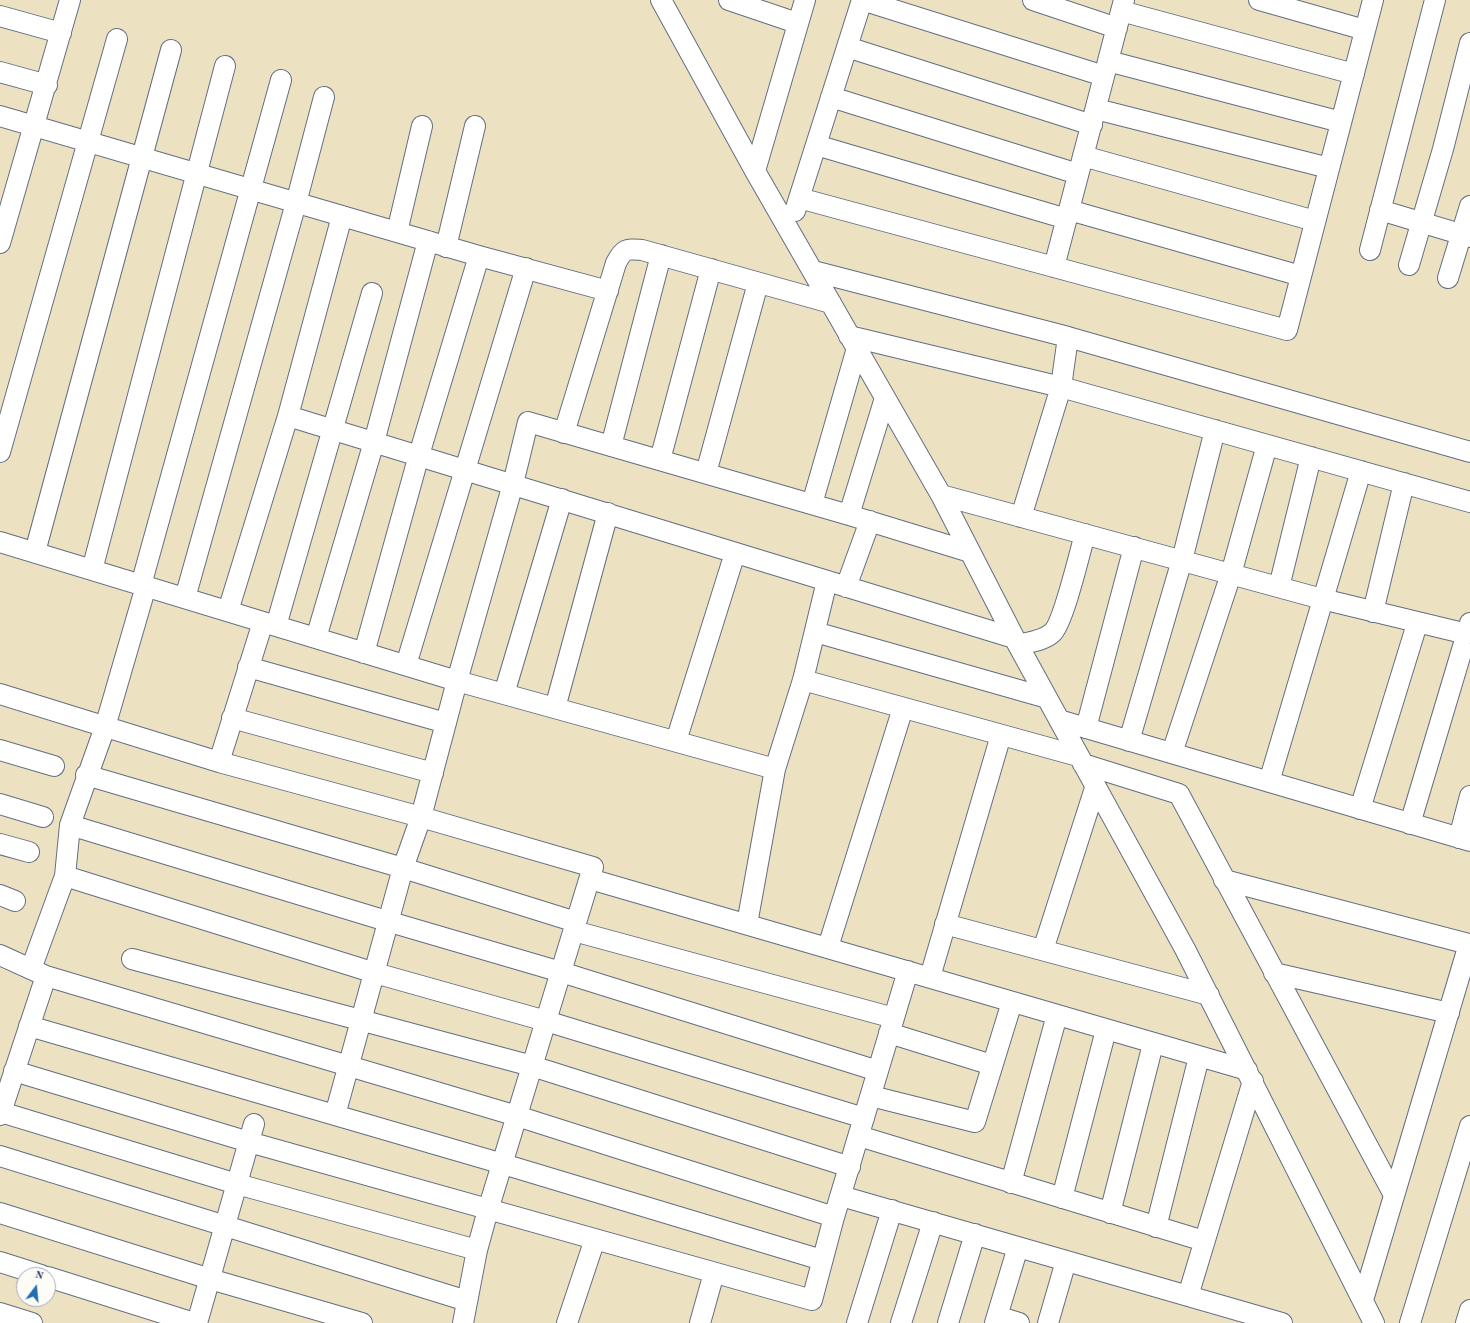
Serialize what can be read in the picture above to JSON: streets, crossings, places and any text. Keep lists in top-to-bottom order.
{
  "north": "top"
}
